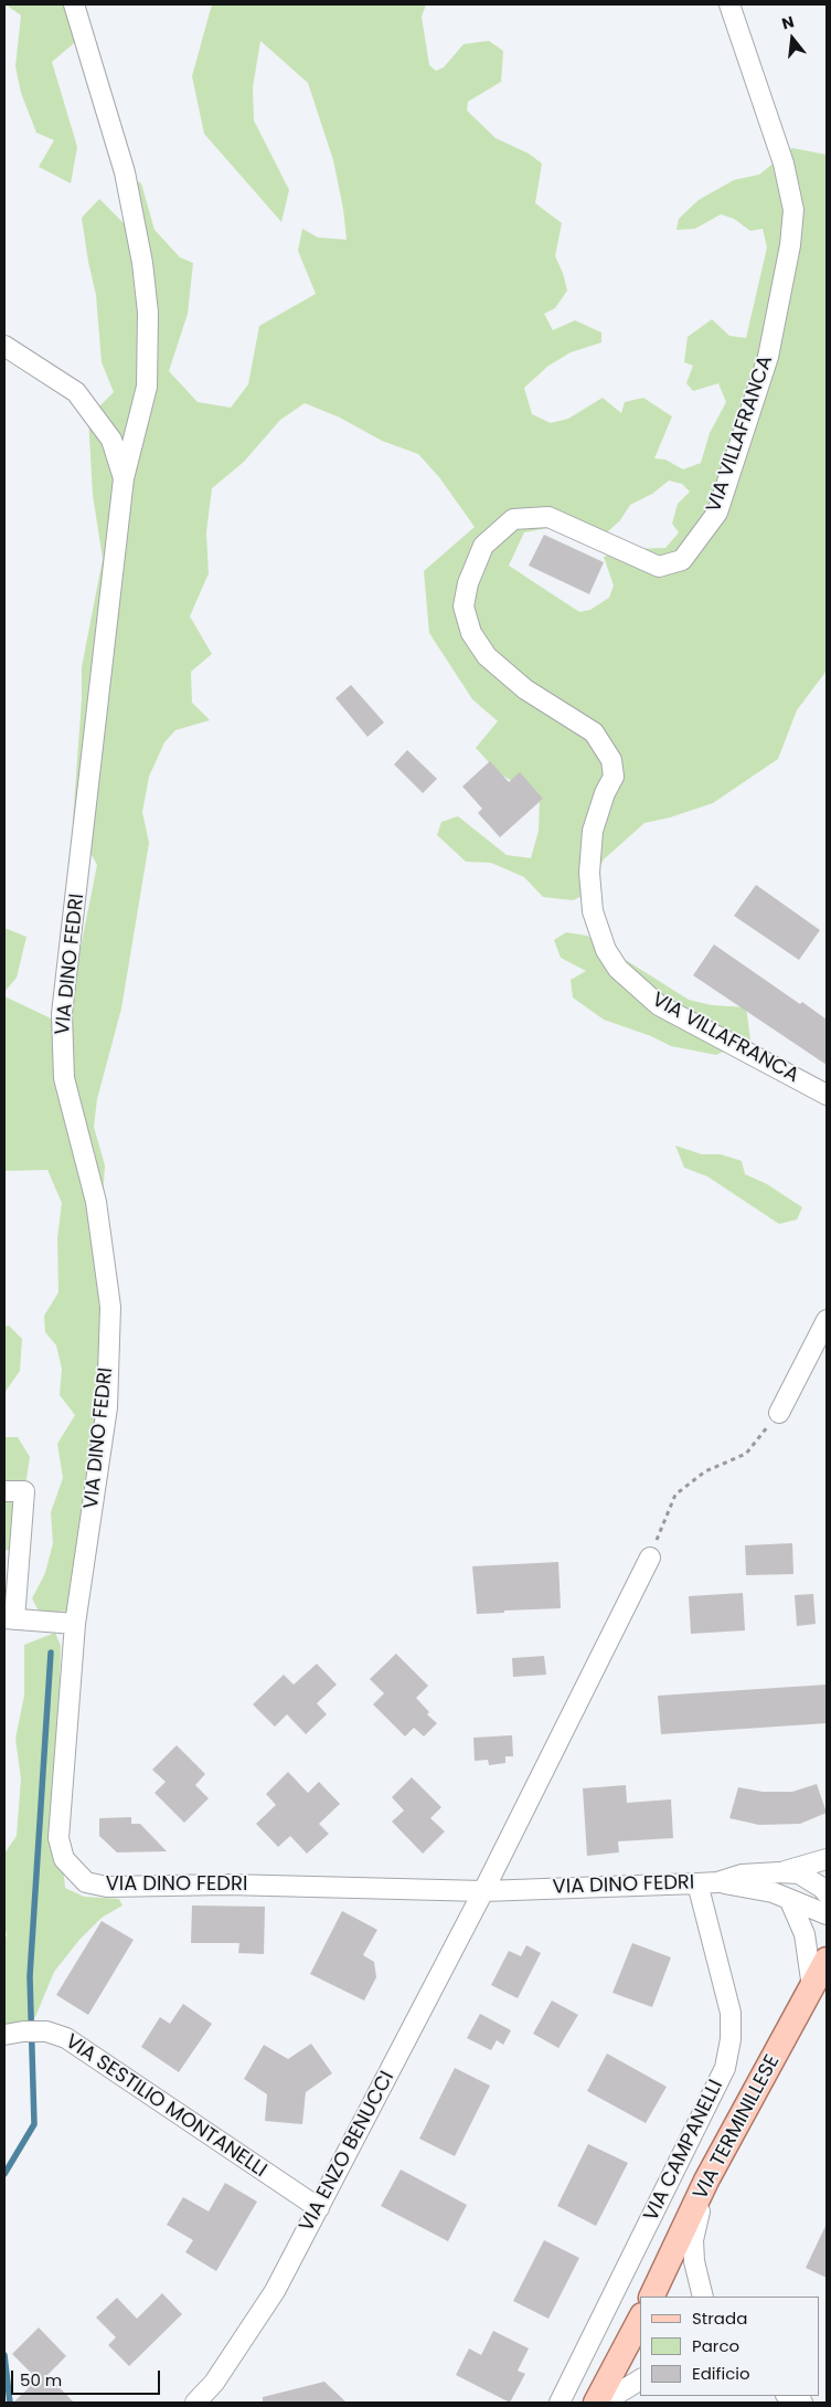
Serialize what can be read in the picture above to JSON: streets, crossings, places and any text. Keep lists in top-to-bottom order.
{
  "streets": {
    "main road": ["VIA TERMINILLESE"],
    "street": [
      "VIA VILLAFRANCA",
      "VIA DINO FEDRI",
      "VIA SESTILIO MONTANELLI",
      "VIA CAMPANELLI",
      "VIA ENZO BENUCCI"
    ]
  },
  "crossings": [
    ["VIA DINO FEDRI", "VIA CAMPANELLI"],
    ["VIA DINO FEDRI", "VIA ENZO BENUCCI"],
    ["VIA SESTILIO MONTANELLI", "VIA ENZO BENUCCI"]
  ],
  "legend": ["Strada", "Parco", "Edificio"],
  "scale_bar": "50 m",
  "north": "top"
}
